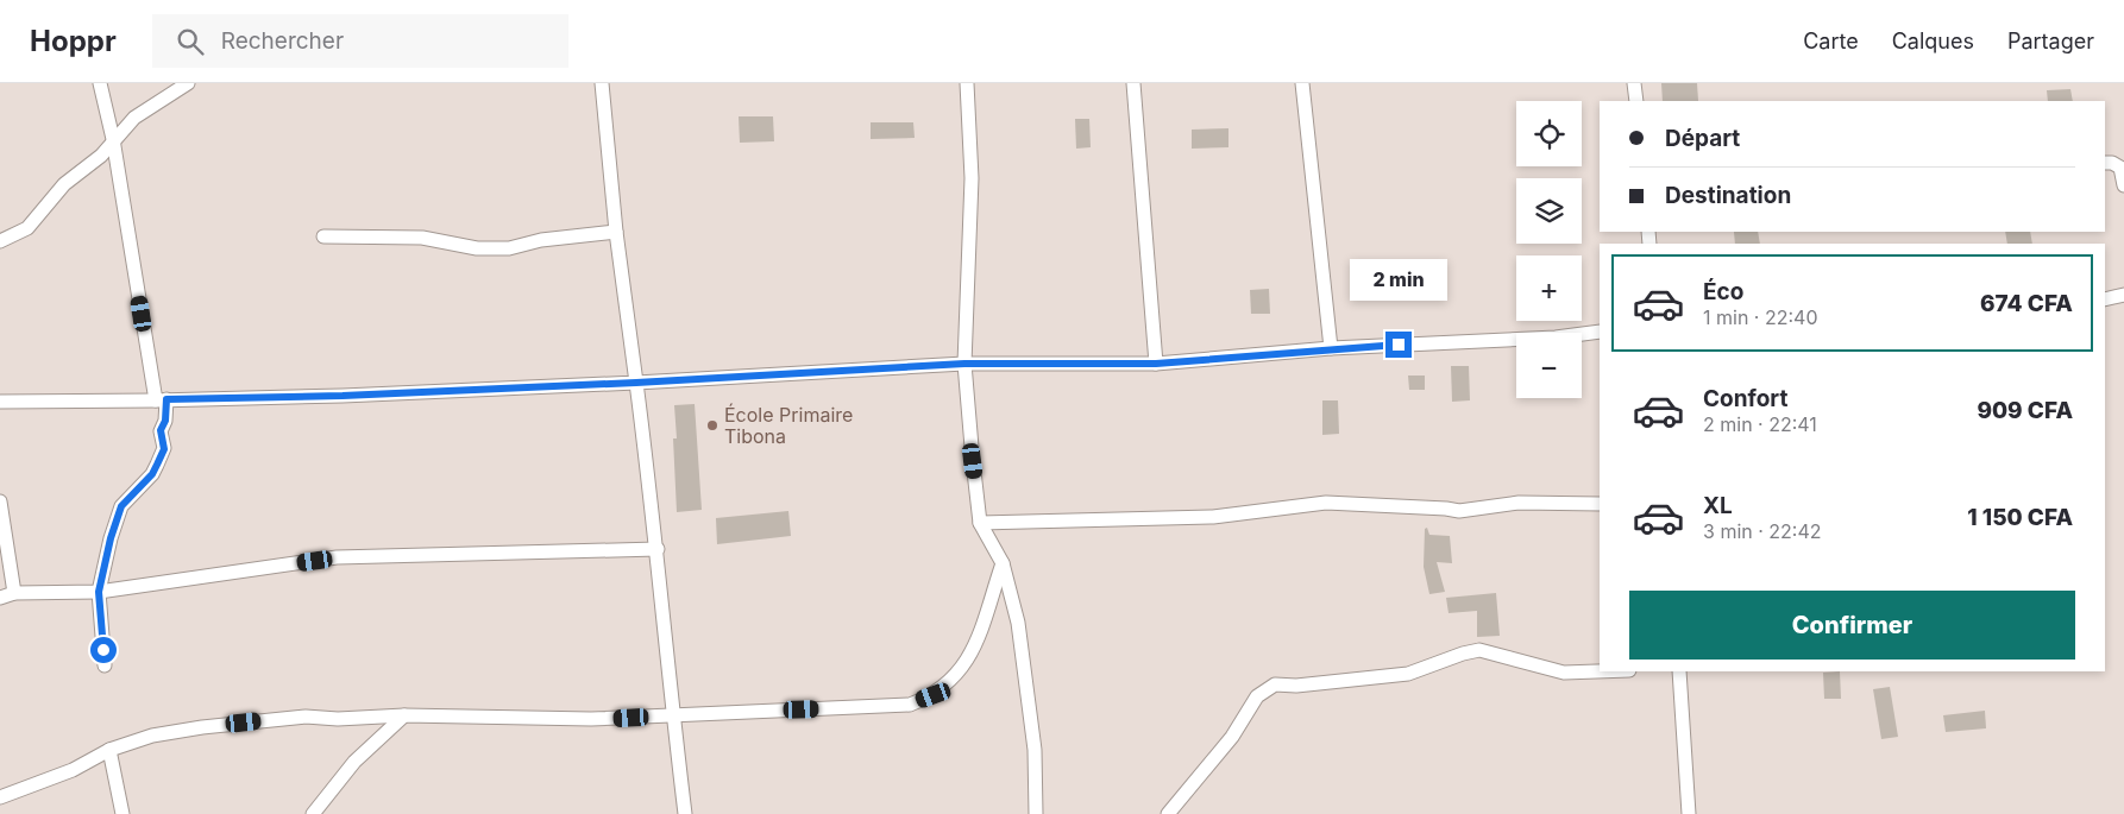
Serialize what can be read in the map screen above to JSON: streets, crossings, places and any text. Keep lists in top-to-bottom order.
{
  "places": ["École Primaire Tibona"],
  "page": {
    "header": "Hoppr",
    "search": "Rechercher",
    "nav": ["Carte", "Calques", "Partager"],
    "map_buttons": ["+", "−"],
    "banner": ["Départ", "Destination"],
    "list": [
      {
        "name": "Éco",
        "note": "1 min · 22:40",
        "value": "674 CFA"
      },
      {
        "name": "Confort",
        "note": "2 min · 22:41",
        "value": "909 CFA"
      },
      {
        "name": "XL",
        "note": "3 min · 22:42",
        "value": "1 150 CFA"
      }
    ],
    "bubble": "2 min",
    "buttons": "Confirmer"
  }
}
